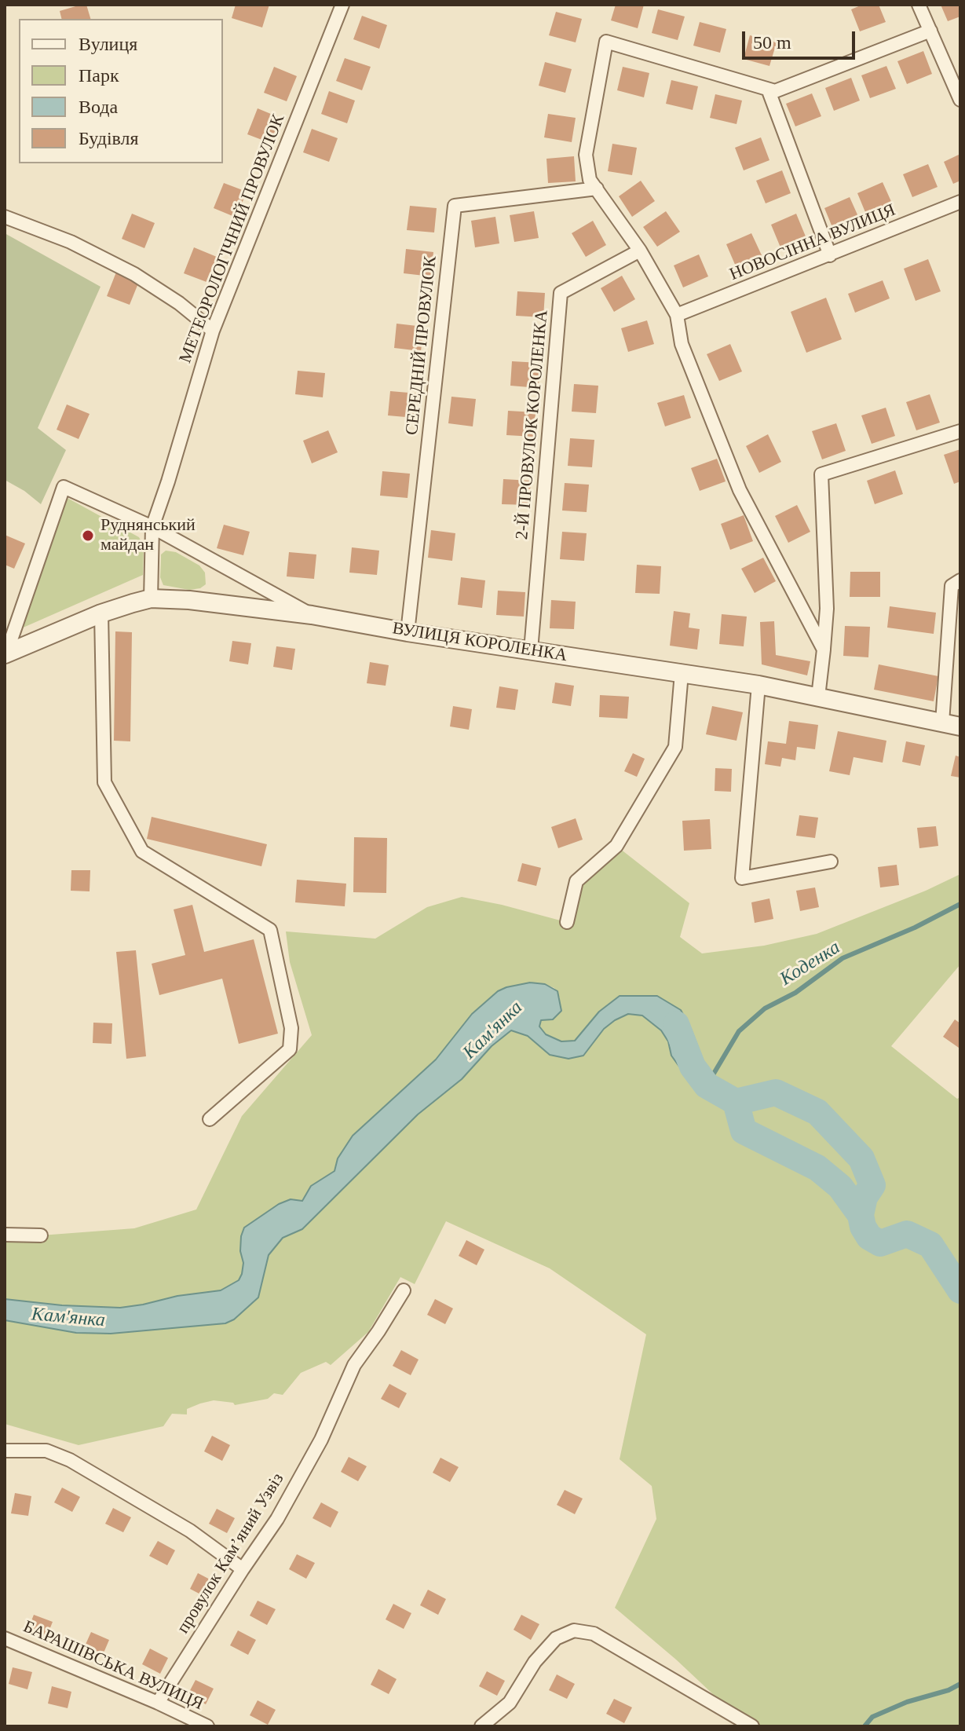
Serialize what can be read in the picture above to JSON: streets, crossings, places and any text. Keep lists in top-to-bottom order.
{
  "streets": {
    "street": [
      "МЕТЕОРОЛОГІЧНИЙ ПРОВУЛОК",
      "НОВОСІННА ВУЛИЦЯ",
      "СЕРЕДНІЙ ПРОВУЛОК",
      "2-Й ПРОВУЛОК КОРОЛЕНКА",
      "ВУЛИЦЯ КОРОЛЕНКА",
      "провулок Камʼяний Узвіз",
      "БАРАШІВСЬКА ВУЛИЦЯ"
    ]
  },
  "crossings": [
    ["МЕТЕОРОЛОГІЧНИЙ ПРОВУЛОК", "ВУЛИЦЯ КОРОЛЕНКА"],
    ["СЕРЕДНІЙ ПРОВУЛОК", "ВУЛИЦЯ КОРОЛЕНКА"],
    ["2-Й ПРОВУЛОК КОРОЛЕНКА", "ВУЛИЦЯ КОРОЛЕНКА"],
    ["провулок Камʼяний Узвіз", "БАРАШІВСЬКА ВУЛИЦЯ"]
  ],
  "water": ["Коденка", "Кам'янка"],
  "places": ["Руднянський майдан"],
  "legend": [
    "Вулиця",
    "Парк",
    "Вода",
    "Будівля"
  ],
  "scale_bar": "50 m"
}
